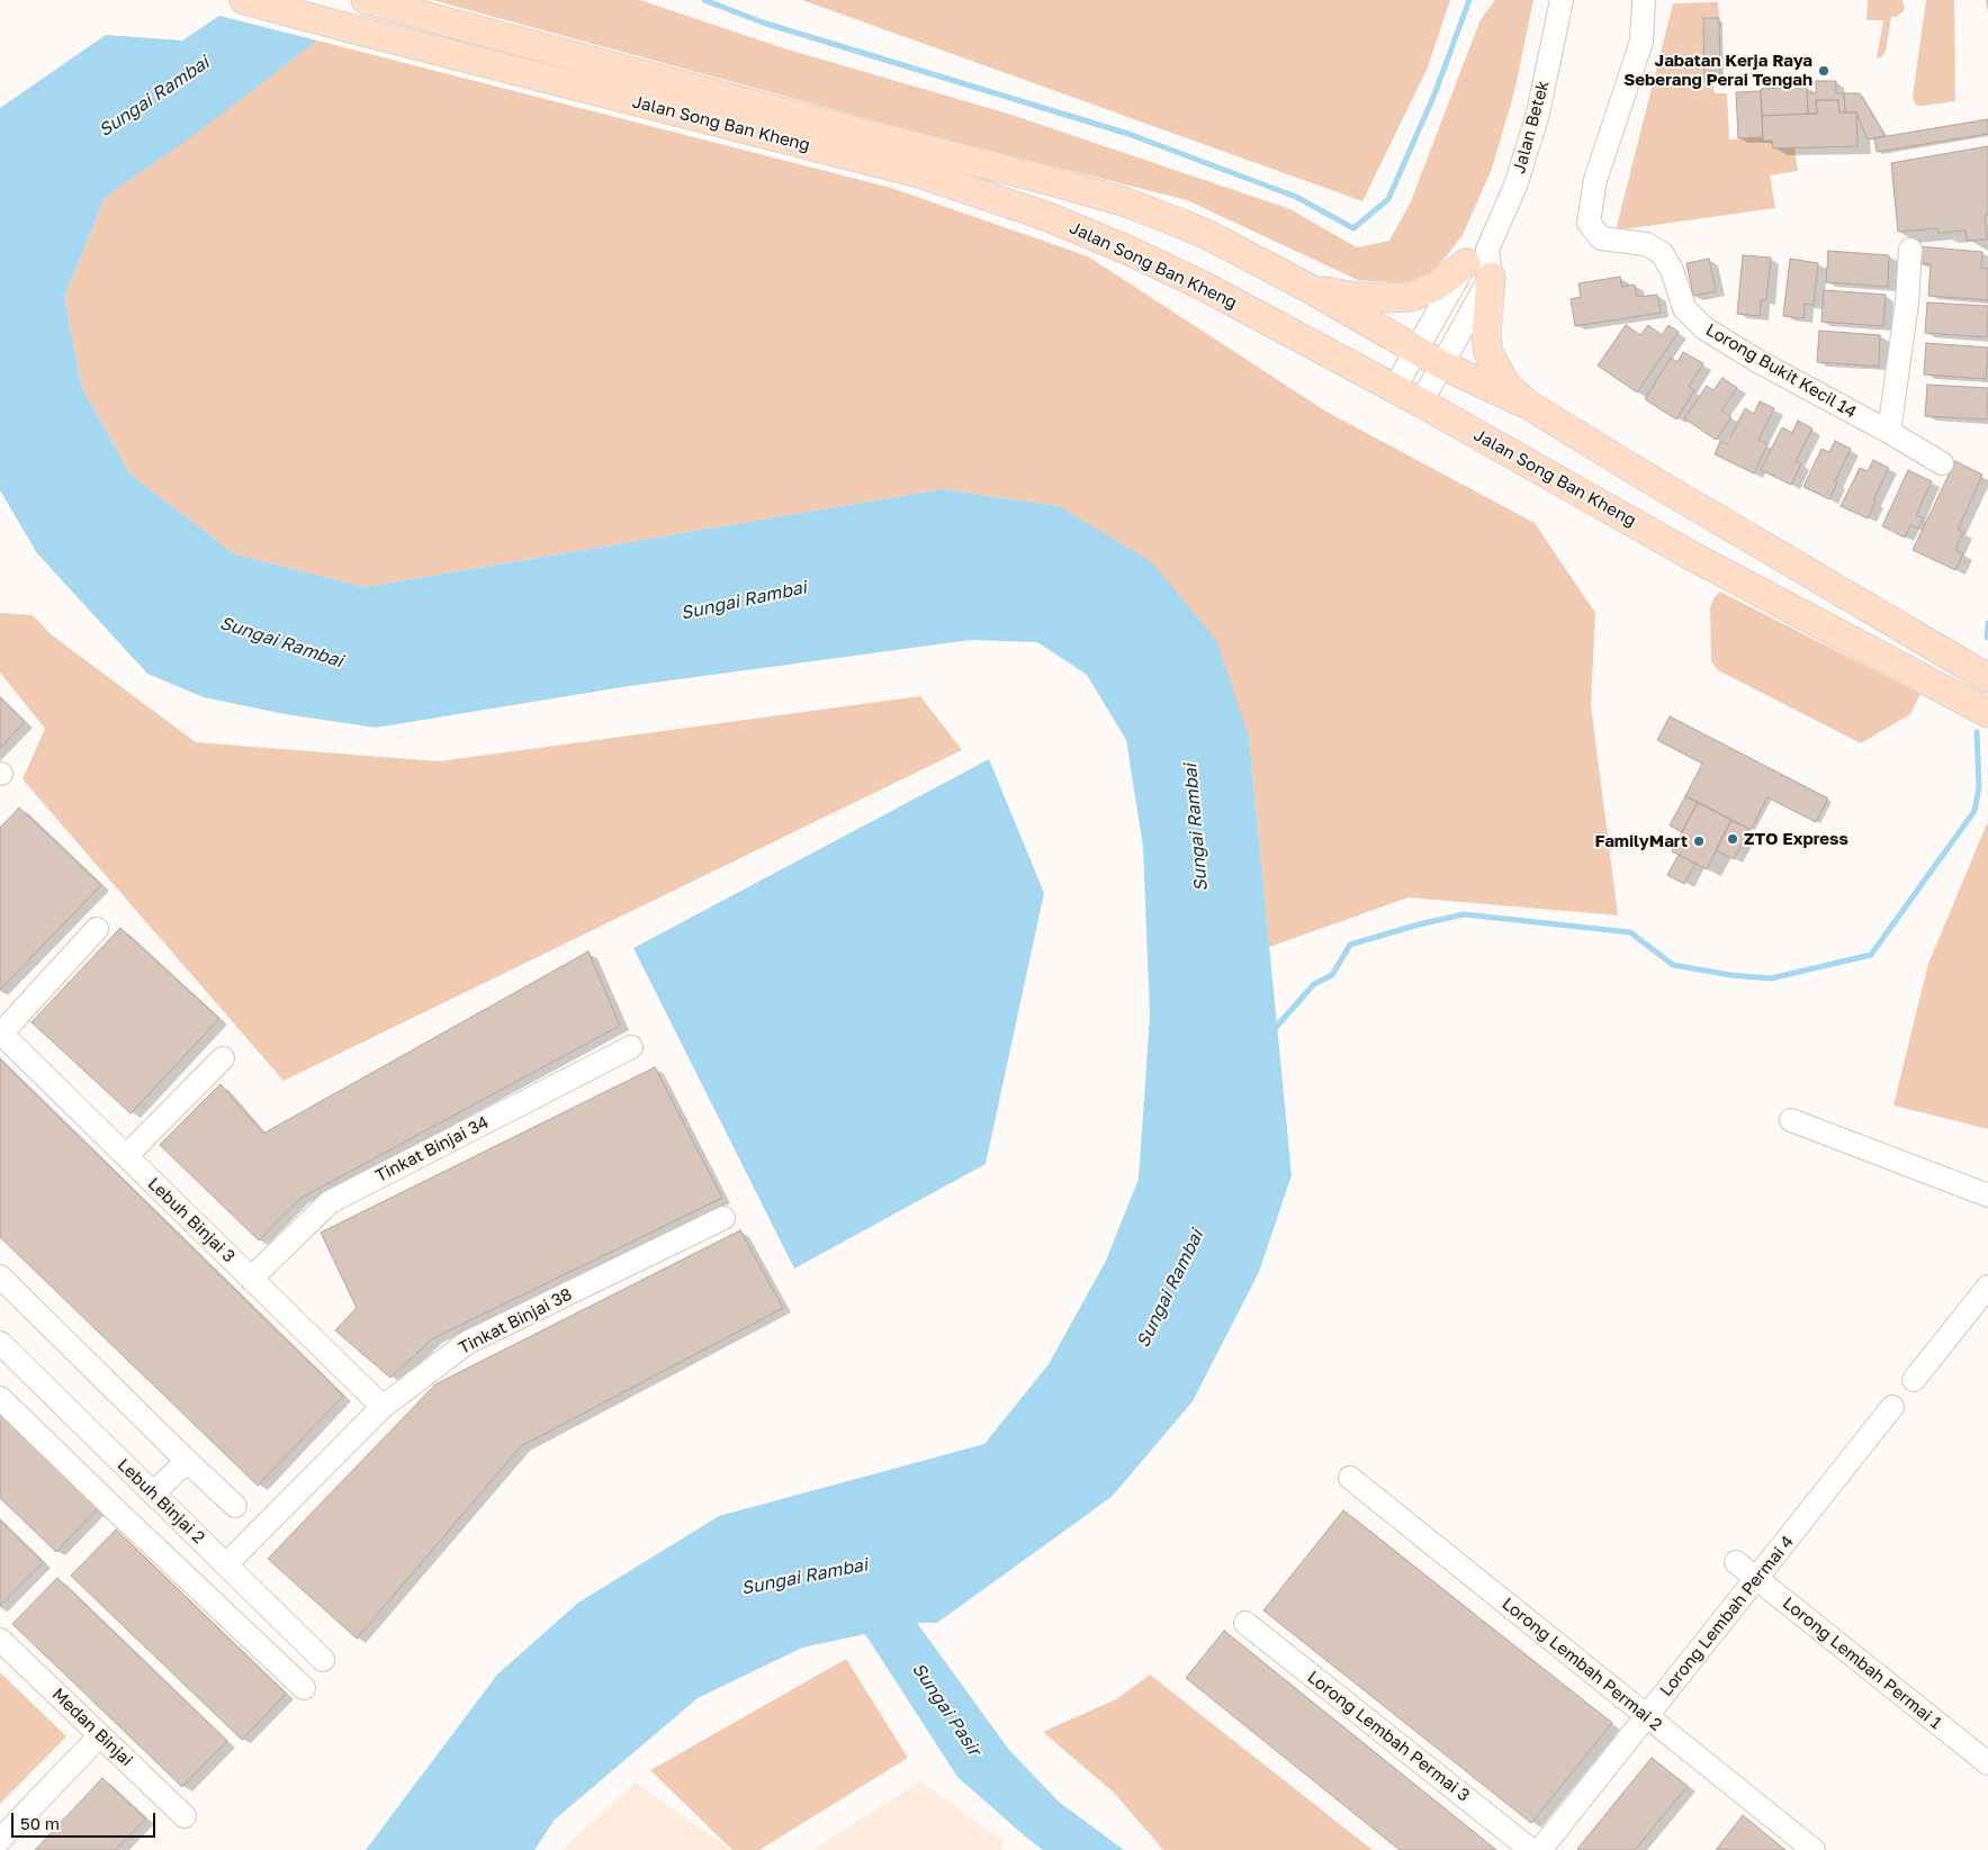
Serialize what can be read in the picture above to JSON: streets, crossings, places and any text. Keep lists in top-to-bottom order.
{
  "streets": {
    "main road": ["Jalan Song Ban Kheng"],
    "street": [
      "Jalan Betek",
      "Lorong Bukit Kecil 14",
      "Tinkat Binjai 34",
      "Lebuh Binjai 3",
      "Tinkat Binjai 38",
      "Lebuh Binjai 2",
      "Lorong Lembah Permai 4",
      "Lorong Lembah Permai 1",
      "Lorong Lembah Permai 2",
      "Medan Binjai",
      "Lorong Lembah Permai 3"
    ]
  },
  "crossings": [
    ["Jalan Song Ban Kheng", "Jalan Betek"],
    ["Tinkat Binjai 34", "Lebuh Binjai 3"],
    ["Lebuh Binjai 3", "Tinkat Binjai 38"],
    ["Tinkat Binjai 38", "Lebuh Binjai 2"],
    ["Lorong Lembah Permai 4", "Lorong Lembah Permai 1"],
    ["Lorong Lembah Permai 4", "Lorong Lembah Permai 2"]
  ],
  "water": ["Sungai Rambai", "Sungai Pasir"],
  "places": ["Jabatan Kerja Raya Seberang Perai Tengah", "ZTO Express", "FamilyMart"],
  "scale_bar": "50 m"
}
